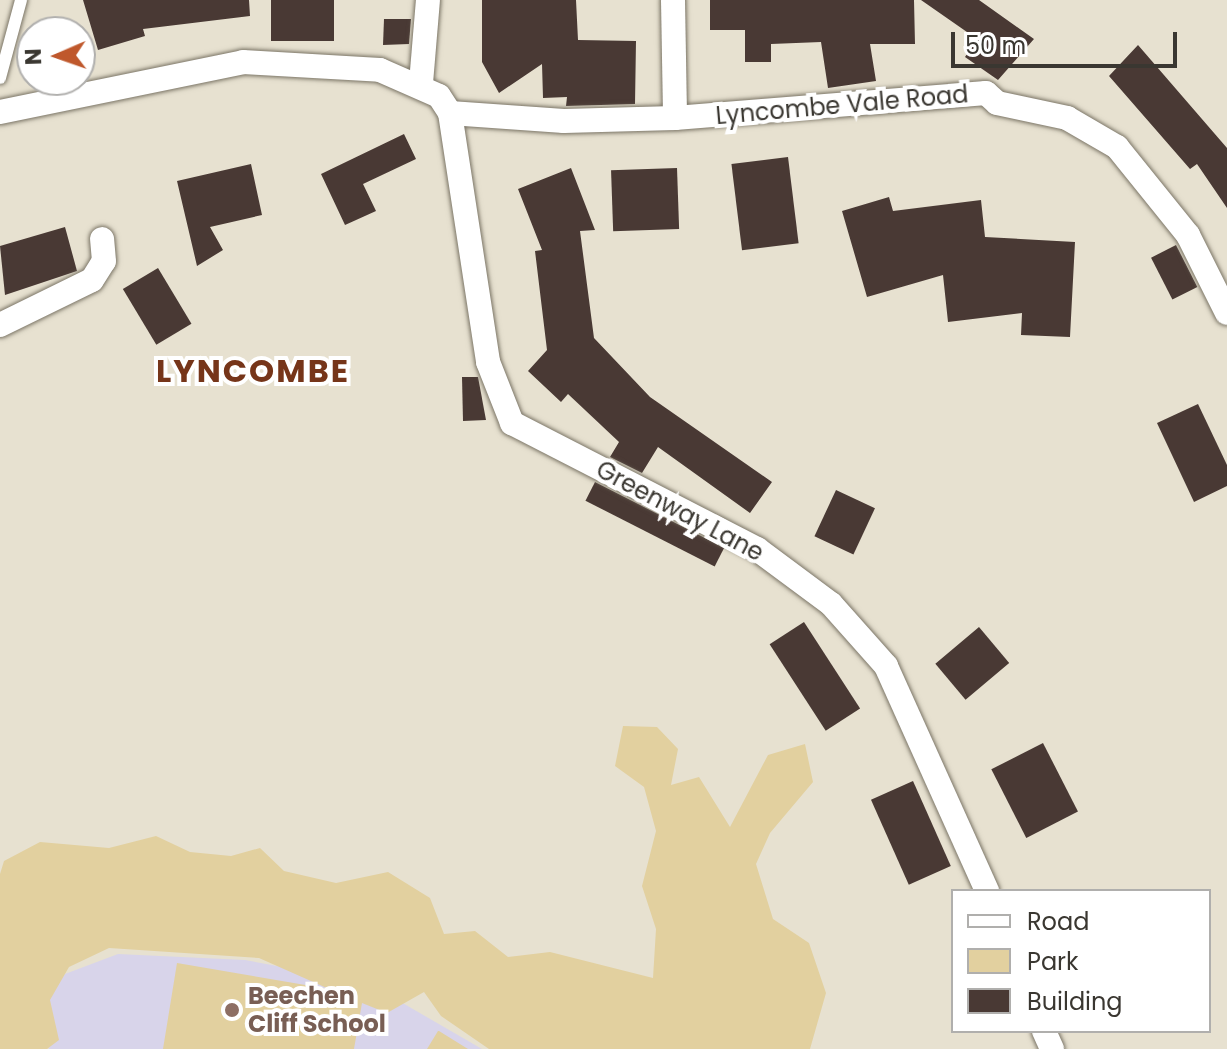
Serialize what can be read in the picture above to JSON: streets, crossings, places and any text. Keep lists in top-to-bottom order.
{
  "streets": {
    "street": ["Lyncombe Vale Road", "Greenway Lane"]
  },
  "crossings": [
    ["Lyncombe Vale Road", "Greenway Lane"]
  ],
  "districts": ["LYNCOMBE"],
  "places": ["Beechen Cliff School"],
  "legend": ["Road", "Park", "Building"],
  "scale_bar": "50 m",
  "north": "left"
}
